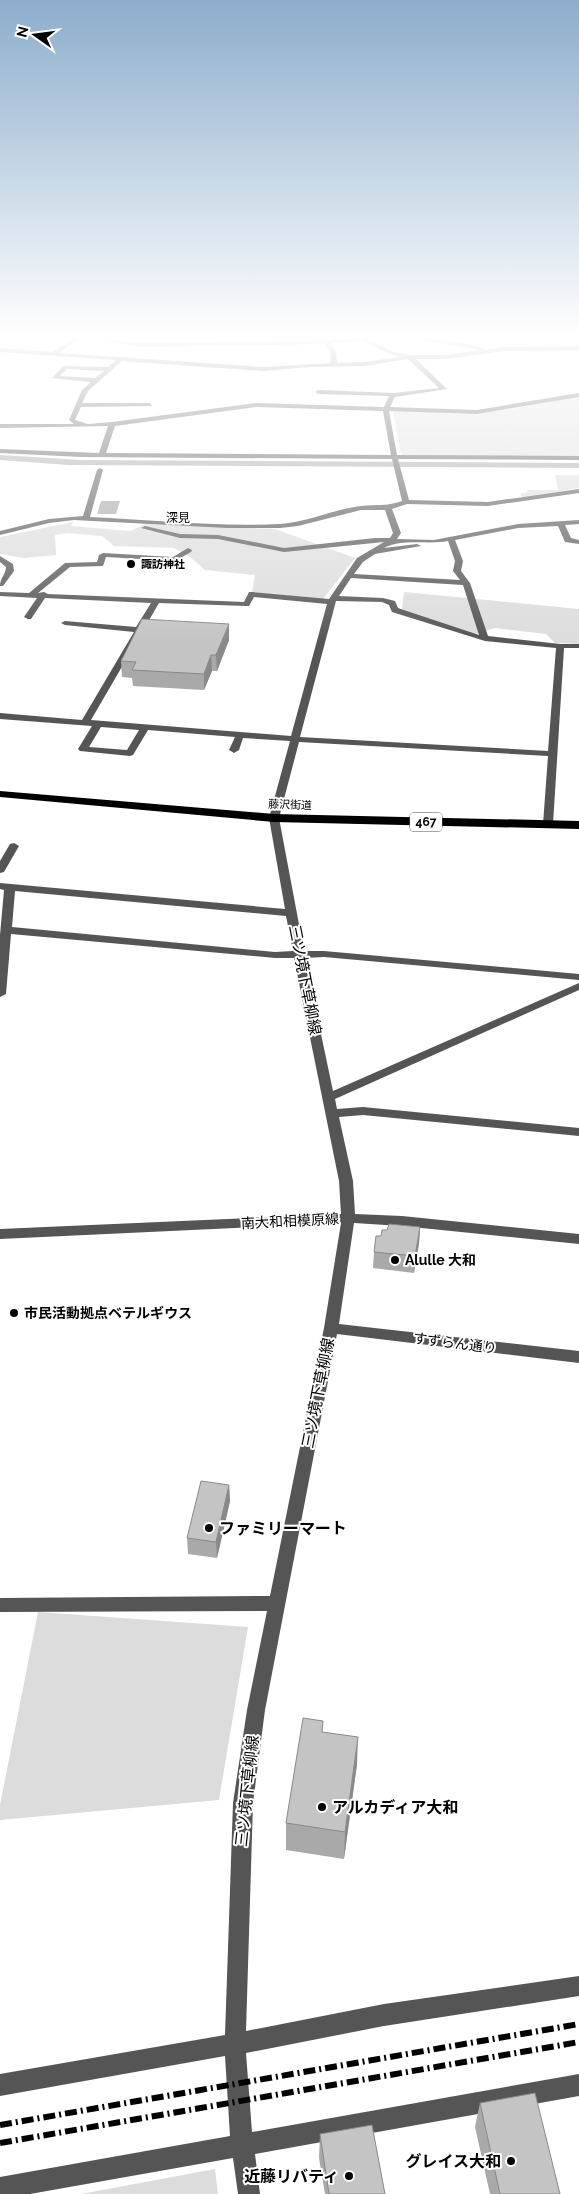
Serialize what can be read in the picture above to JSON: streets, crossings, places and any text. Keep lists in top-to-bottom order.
{
  "streets": {
    "highway": ["藤沢街道", "467"],
    "street": ["三ツ境下草柳線", "南大和相模原線", "すずらん通り"]
  },
  "crossings": [
    ["藤沢街道", "三ツ境下草柳線"],
    ["三ツ境下草柳線", "南大和相模原線"],
    ["三ツ境下草柳線", "すずらん通り"]
  ],
  "districts": ["深見"],
  "places": [
    "諏訪神社",
    "Alulle 大和",
    "市民活動拠点ベテルギウス",
    "ファミリーマート",
    "アルカディア大和",
    "グレイス大和",
    "近藤リバティ"
  ],
  "north": "left"
}
